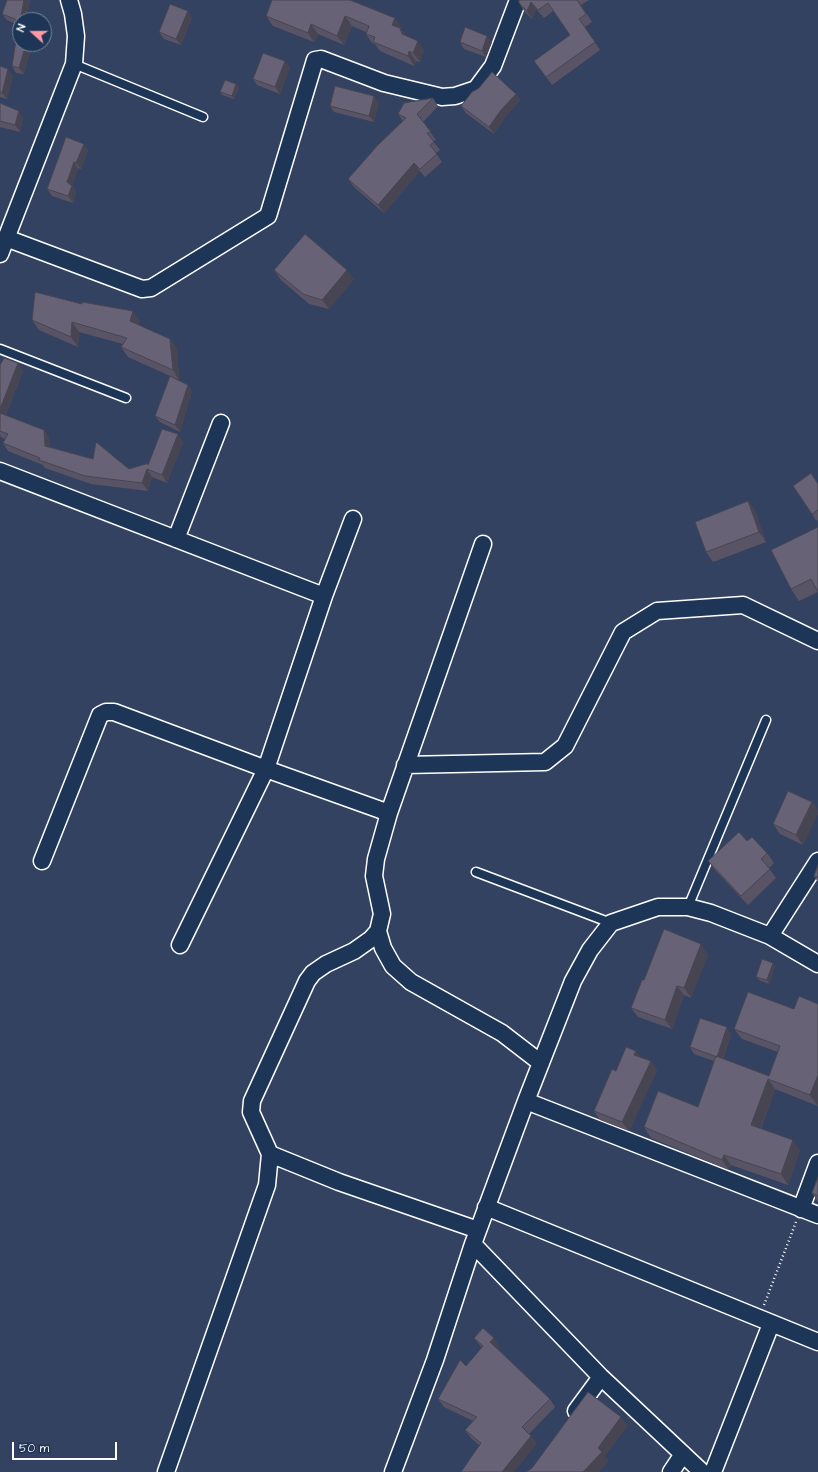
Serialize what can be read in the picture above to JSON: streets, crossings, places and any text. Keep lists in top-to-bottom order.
{
  "scale_bar": "50 m",
  "north": "left"
}
